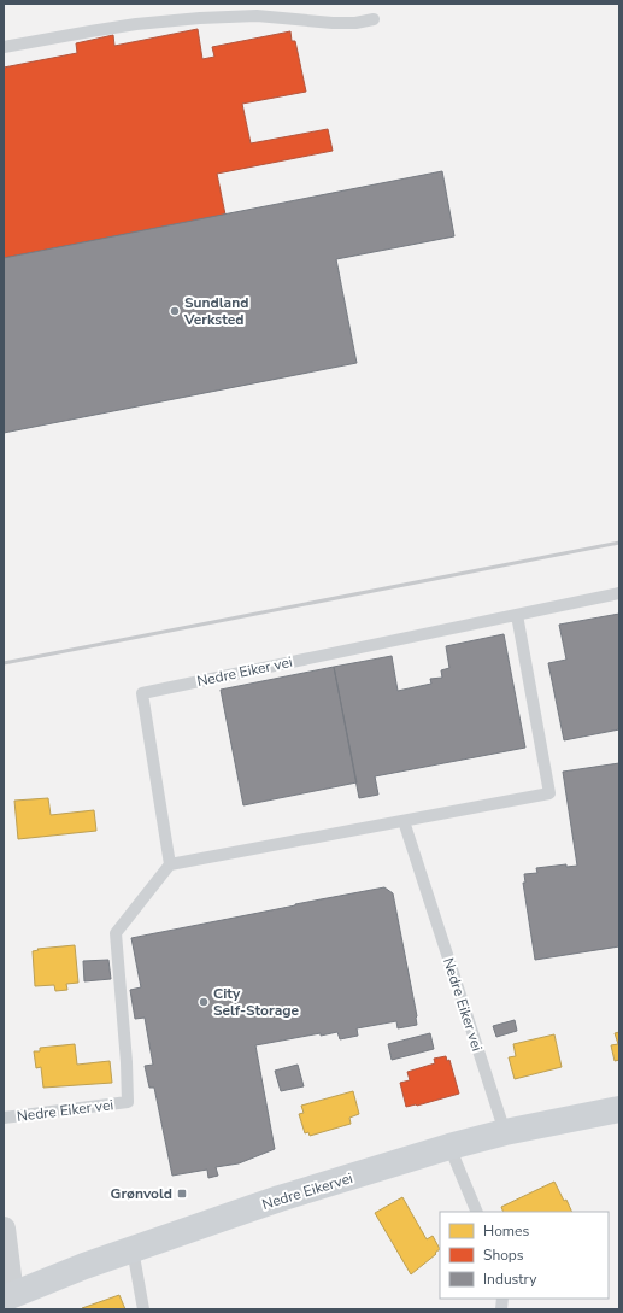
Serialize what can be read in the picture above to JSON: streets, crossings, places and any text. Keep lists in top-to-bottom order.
{
  "streets": {
    "main road": ["Nedre Eikervei"],
    "lane": ["Nedre Eiker vei"]
  },
  "crossings": [
    ["Nedre Eiker vei", "Nedre Eikervei"]
  ],
  "places": {
    "other": ["Sundland Verksted", "City Self-Storage"],
    "transit": ["Grønvold"]
  },
  "legend": ["Homes", "Shops", "Industry"]
}
